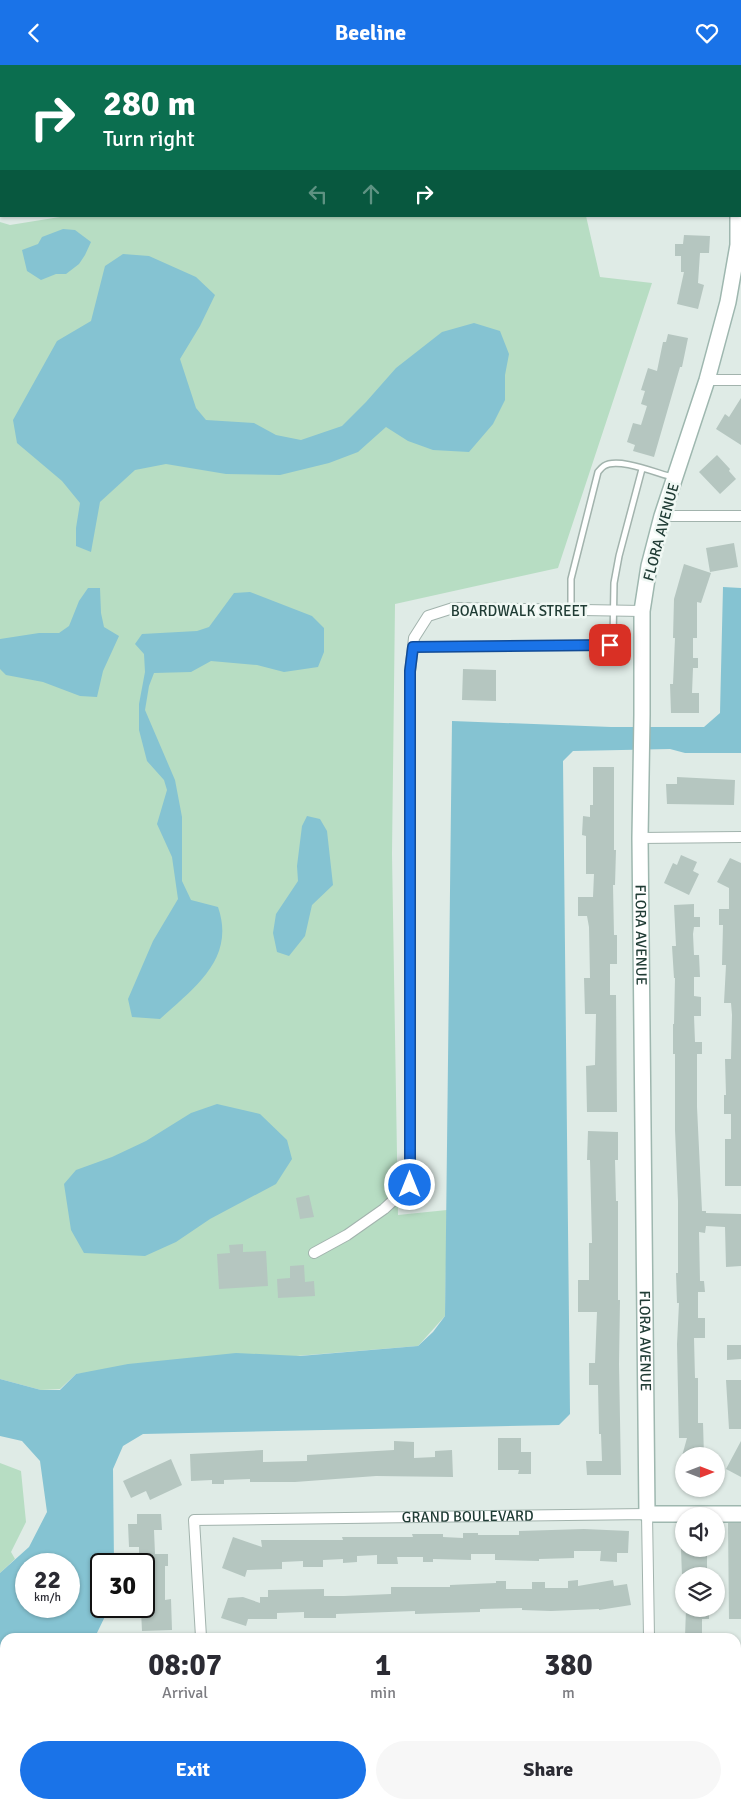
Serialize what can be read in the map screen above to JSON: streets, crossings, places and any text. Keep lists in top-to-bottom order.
{
  "streets": {
    "street": ["FLORA AVENUE", "BOARDWALK STREET", "GRAND BOULEVARD"]
  },
  "crossings": [
    ["FLORA AVENUE", "BOARDWALK STREET"],
    ["FLORA AVENUE", "GRAND BOULEVARD"]
  ],
  "north": "right",
  "page": {
    "header": "Beeline",
    "turn": ["280 m", "Turn right"],
    "speed": "22 km/h",
    "limit": "30",
    "eta": [
      "08:07",
      "Arrival",
      "1",
      "min",
      "380",
      "m"
    ],
    "buttons": ["Exit", "Share"]
  }
}
